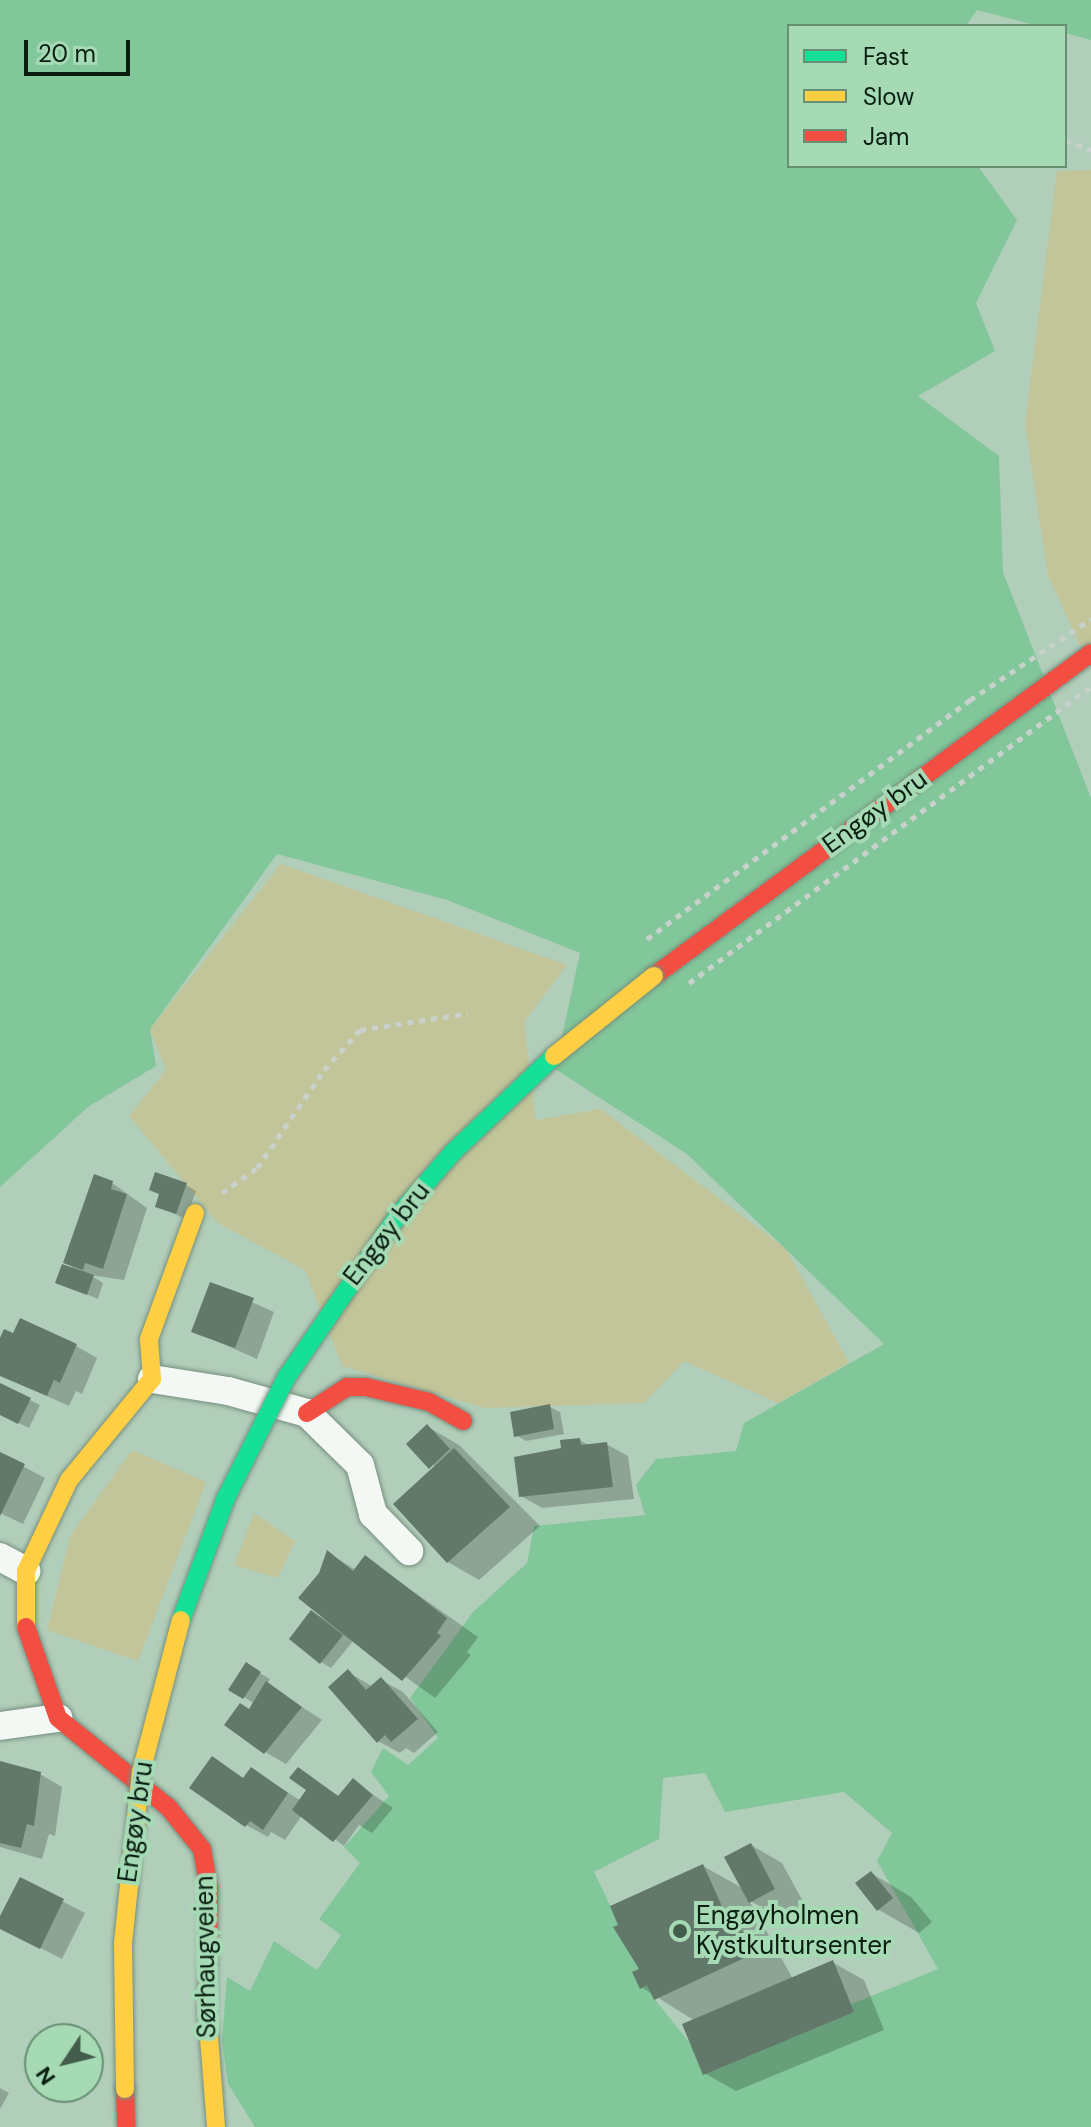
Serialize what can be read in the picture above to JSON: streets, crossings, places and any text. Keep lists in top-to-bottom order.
{
  "streets": {
    "main road": ["Engøy bru", "Sørhaugveien"]
  },
  "places": ["Engøyholmen Kystkultursenter"],
  "legend": ["Fast", "Slow", "Jam"],
  "scale_bar": "20 m",
  "north": "bottom left"
}
